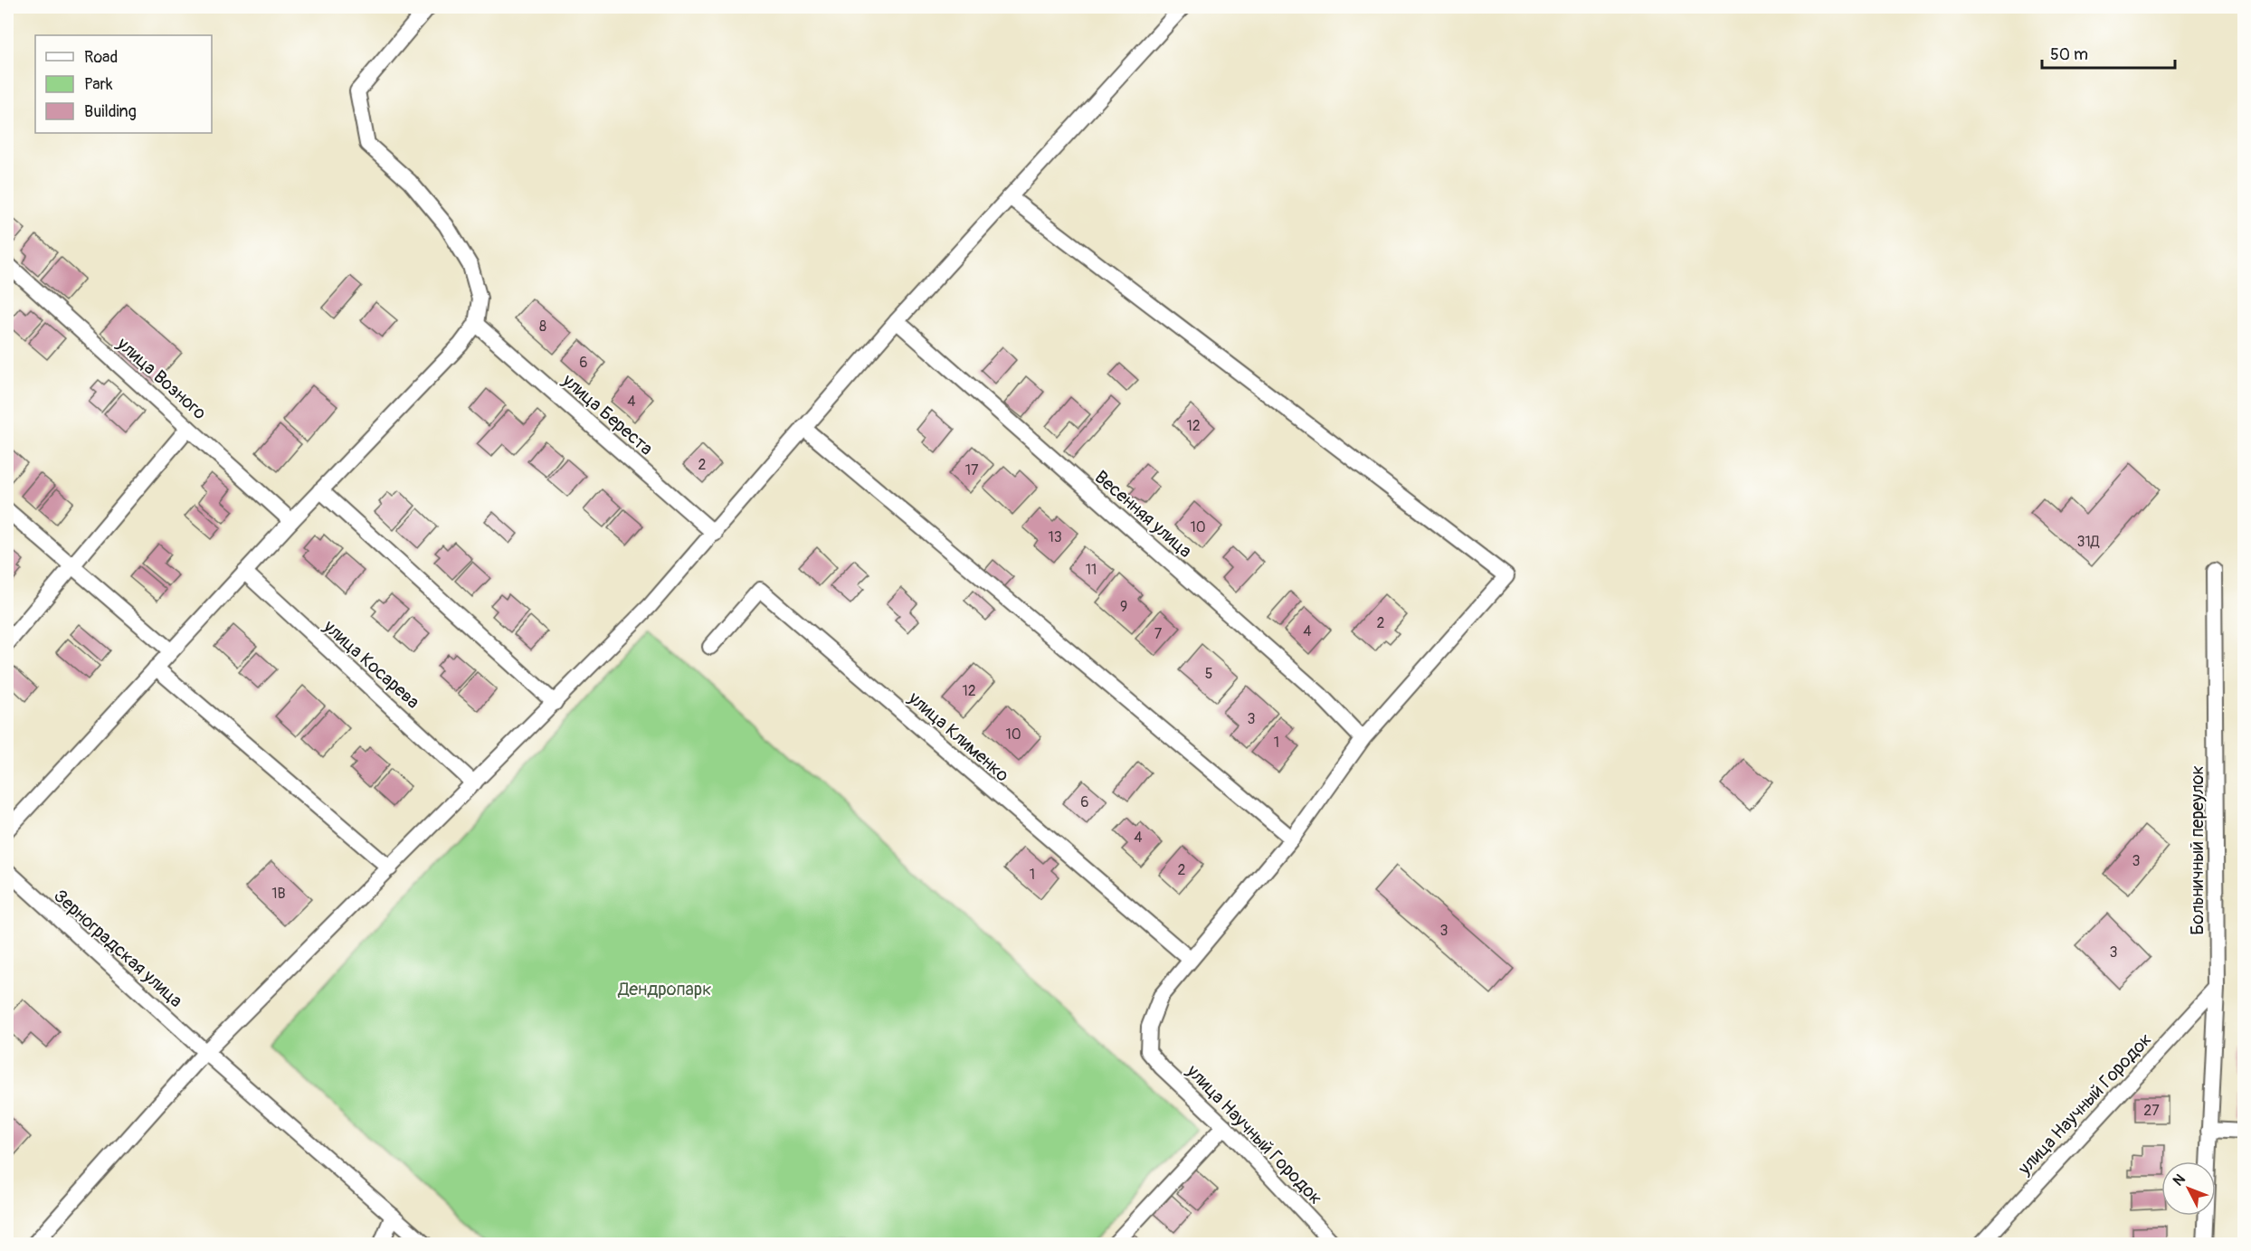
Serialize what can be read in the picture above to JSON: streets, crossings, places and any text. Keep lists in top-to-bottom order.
{
  "streets": {
    "street": [
      "улица Возного",
      "улица Береста",
      "Весенняя улица",
      "улица Косарева",
      "улица Клименко",
      "Больничный переулок",
      "Зерноградская улица",
      "улица Научный Городок"
    ]
  },
  "crossings": [
    ["улица Клименко", "улица Научный Городок"],
    ["Больничный переулок", "улица Научный Городок"]
  ],
  "parks": ["Дендропарк"],
  "house_numbers": [
    "8",
    "6",
    "4",
    "12",
    "2",
    "17",
    "10",
    "13",
    "31Д",
    "11",
    "9",
    "2",
    "4",
    "7",
    "5",
    "12",
    "3",
    "10",
    "1",
    "6",
    "4",
    "3",
    "2",
    "1",
    "1В",
    "3",
    "3",
    "27"
  ],
  "legend": ["Road", "Park", "Building"],
  "scale_bar": "50 m",
  "north": "top left"
}
